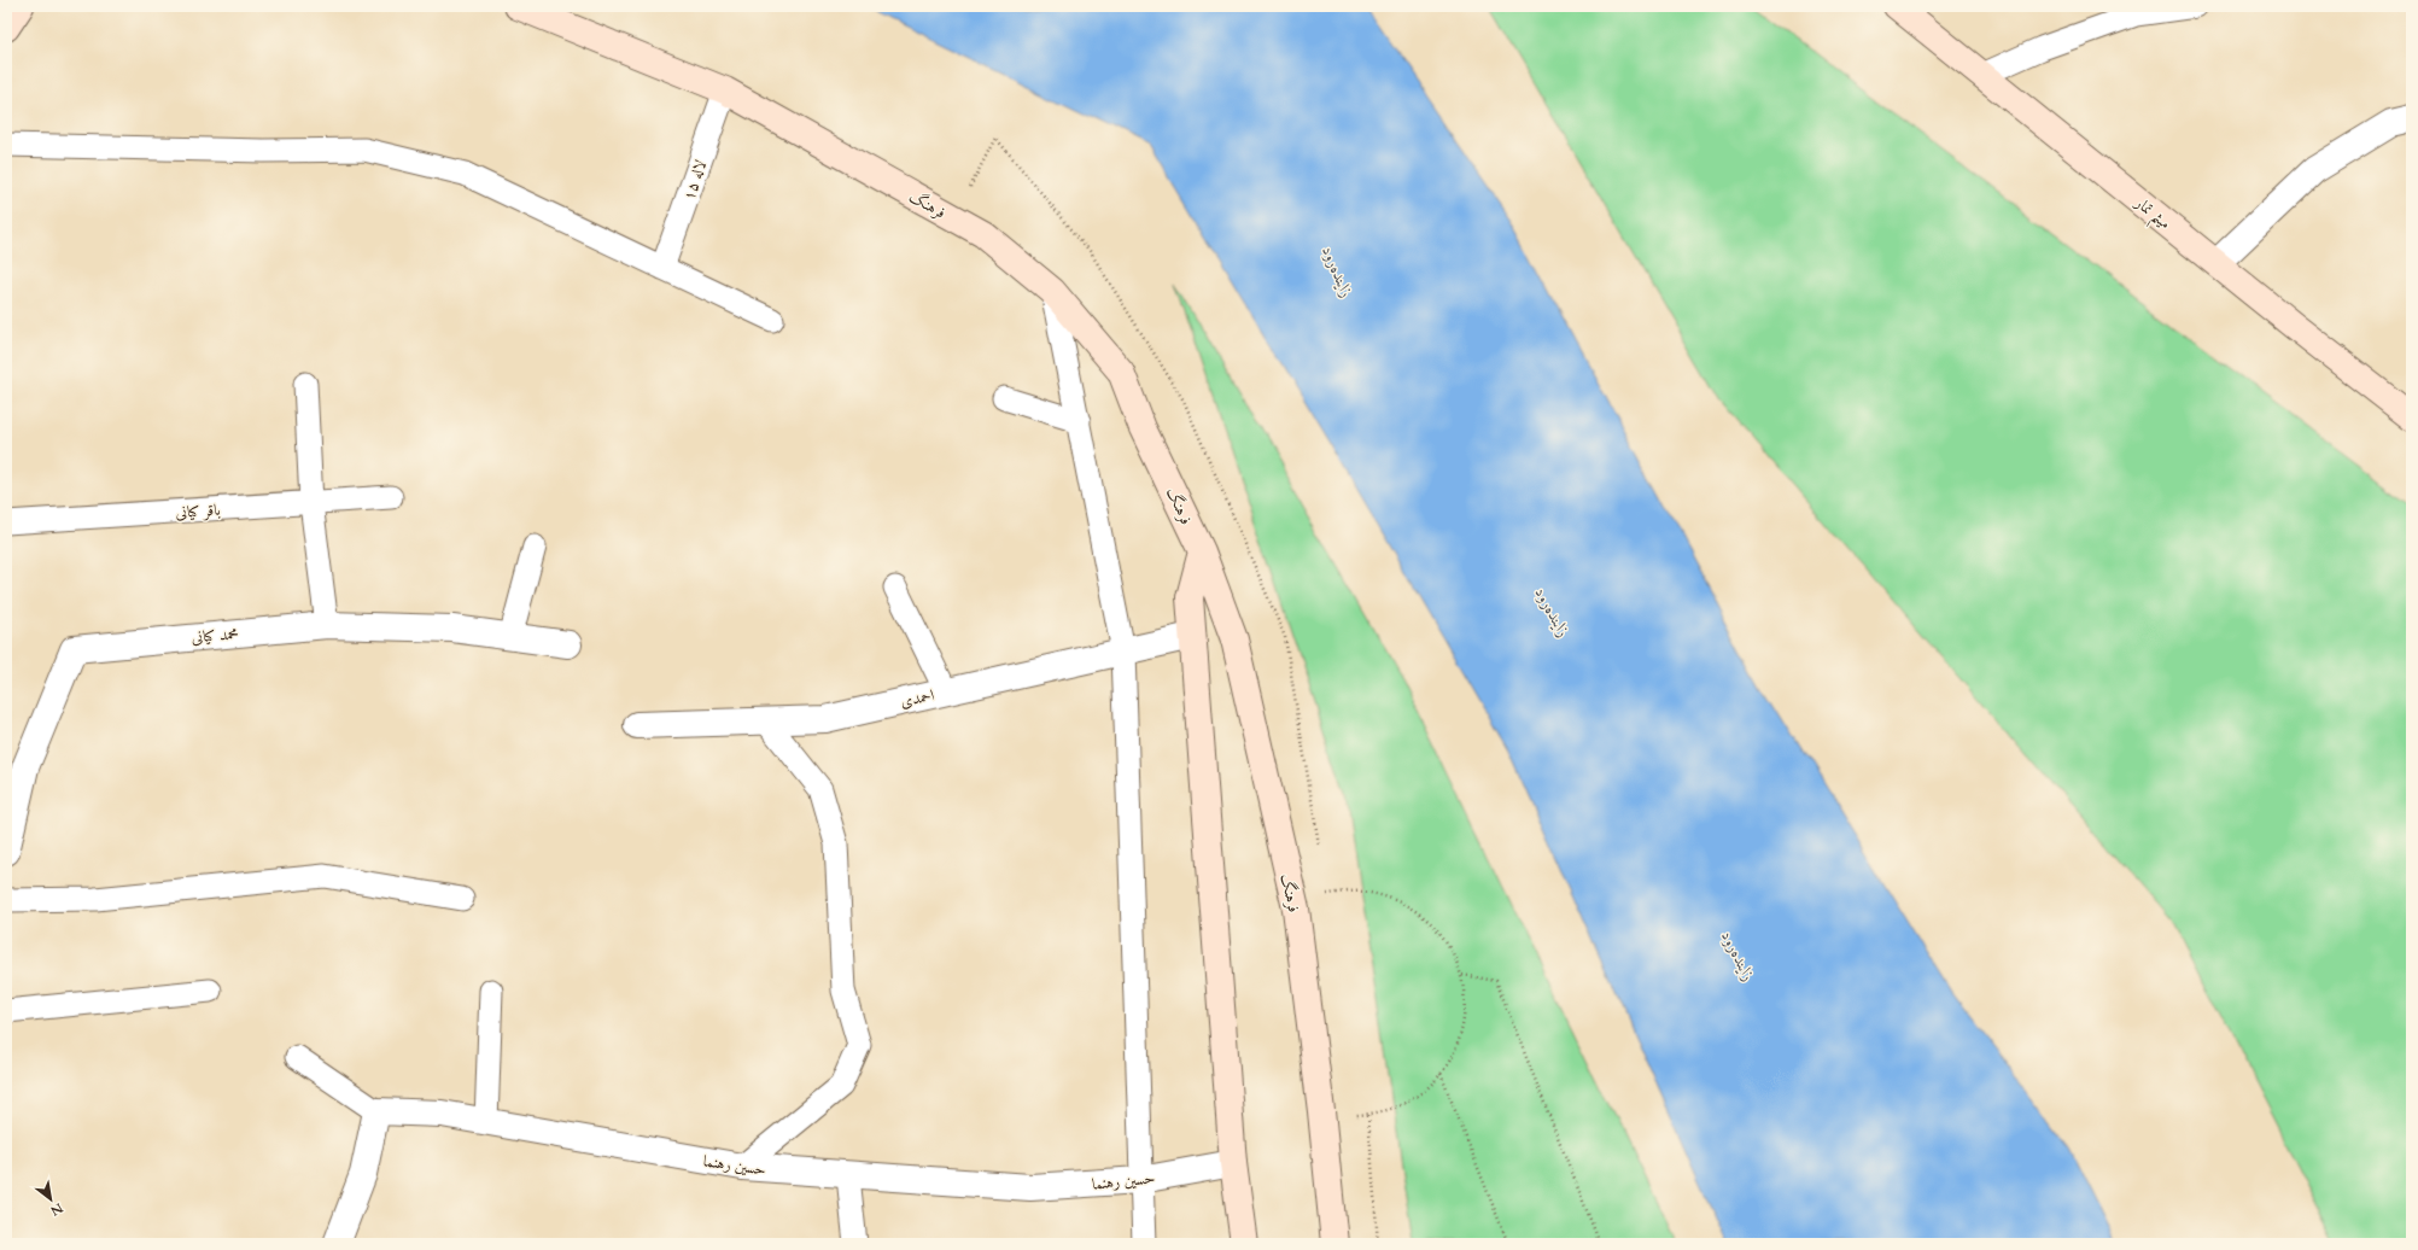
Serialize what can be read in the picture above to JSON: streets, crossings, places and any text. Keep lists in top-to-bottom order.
{
  "streets": {
    "street": [
      "فرهنگ",
      "میثم تمار",
      "محمد کیانی",
      "احمدی",
      "حسین رهنما"
    ],
    "lane": ["لاله ۱۵", "باقر کیانی"]
  },
  "crossings": [
    ["لاله ۱۵", "فرهنگ"]
  ],
  "water": ["زاینده‌رود"],
  "north": "bottom right"
}
